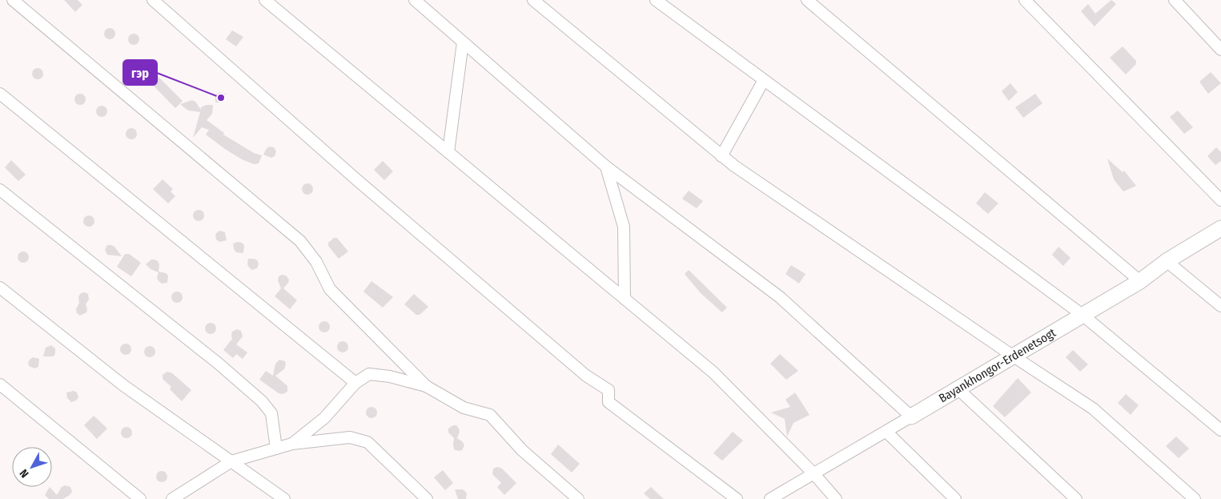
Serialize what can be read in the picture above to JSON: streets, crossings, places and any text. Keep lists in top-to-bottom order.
{
  "streets": {
    "street": ["Bayankhongor-Erdenetsogt"]
  },
  "places": ["гэр"],
  "north": "bottom left"
}
